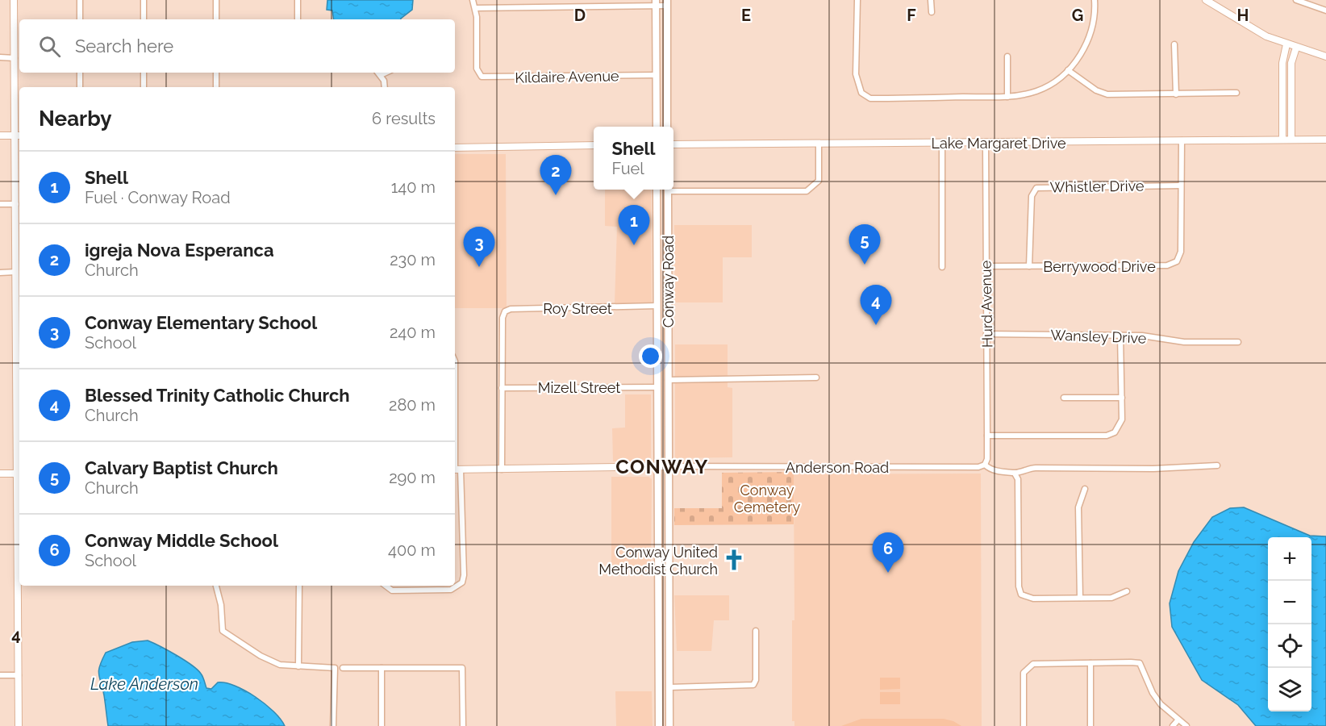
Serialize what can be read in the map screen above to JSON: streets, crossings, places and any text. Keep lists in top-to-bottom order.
{
  "streets": {
    "main road": ["Conway Road"],
    "street": [
      "Kildaire Avenue",
      "Lake Margaret Drive",
      "Whistler Drive",
      "Berrywood Drive",
      "Hurd Avenue",
      "Roy Street",
      "Wansley Drive",
      "Mizell Street",
      "Anderson Road"
    ]
  },
  "crossings": [
    ["Lake Margaret Drive", "Berrywood Drive"],
    ["Lake Margaret Drive", "Hurd Avenue"],
    ["Whistler Drive", "Berrywood Drive"],
    ["Berrywood Drive", "Hurd Avenue"],
    ["Conway Road", "Roy Street"],
    ["Conway Road", "Mizell Street"],
    ["Conway Road", "Anderson Road"],
    ["Hurd Avenue", "Wansley Drive"],
    ["Hurd Avenue", "Anderson Road"],
    ["Roy Street", "Mizell Street"]
  ],
  "districts": ["CONWAY"],
  "water": ["Lake Anderson"],
  "parks": ["Conway Cemetery"],
  "places": {
    "church": ["Conway United Methodist Church"]
  },
  "page": {
    "search": "Search here",
    "heading": ["Nearby", "6 results"],
    "popup": ["Shell", "Fuel"],
    "list": [
      {
        "mark": "1",
        "name": "Shell",
        "note": "Fuel · Conway Road",
        "value": "140 m"
      },
      {
        "mark": "2",
        "name": "igreja Nova Esperanca",
        "note": "Church",
        "value": "230 m"
      },
      {
        "mark": "3",
        "name": "Conway Elementary School",
        "note": "School",
        "value": "240 m"
      },
      {
        "mark": "4",
        "name": "Blessed Trinity Catholic Church",
        "note": "Church",
        "value": "280 m"
      },
      {
        "mark": "5",
        "name": "Calvary Baptist Church",
        "note": "Church",
        "value": "290 m"
      },
      {
        "mark": "6",
        "name": "Conway Middle School",
        "note": "School",
        "value": "400 m"
      }
    ],
    "pins": [
      "2",
      "1",
      "5",
      "3",
      "4",
      "6"
    ],
    "map_buttons": ["+", "−"]
  },
  "grid": {
    "columns": [
      "D",
      "E",
      "F",
      "G",
      "H"
    ],
    "rows": ["4"]
  }
}
